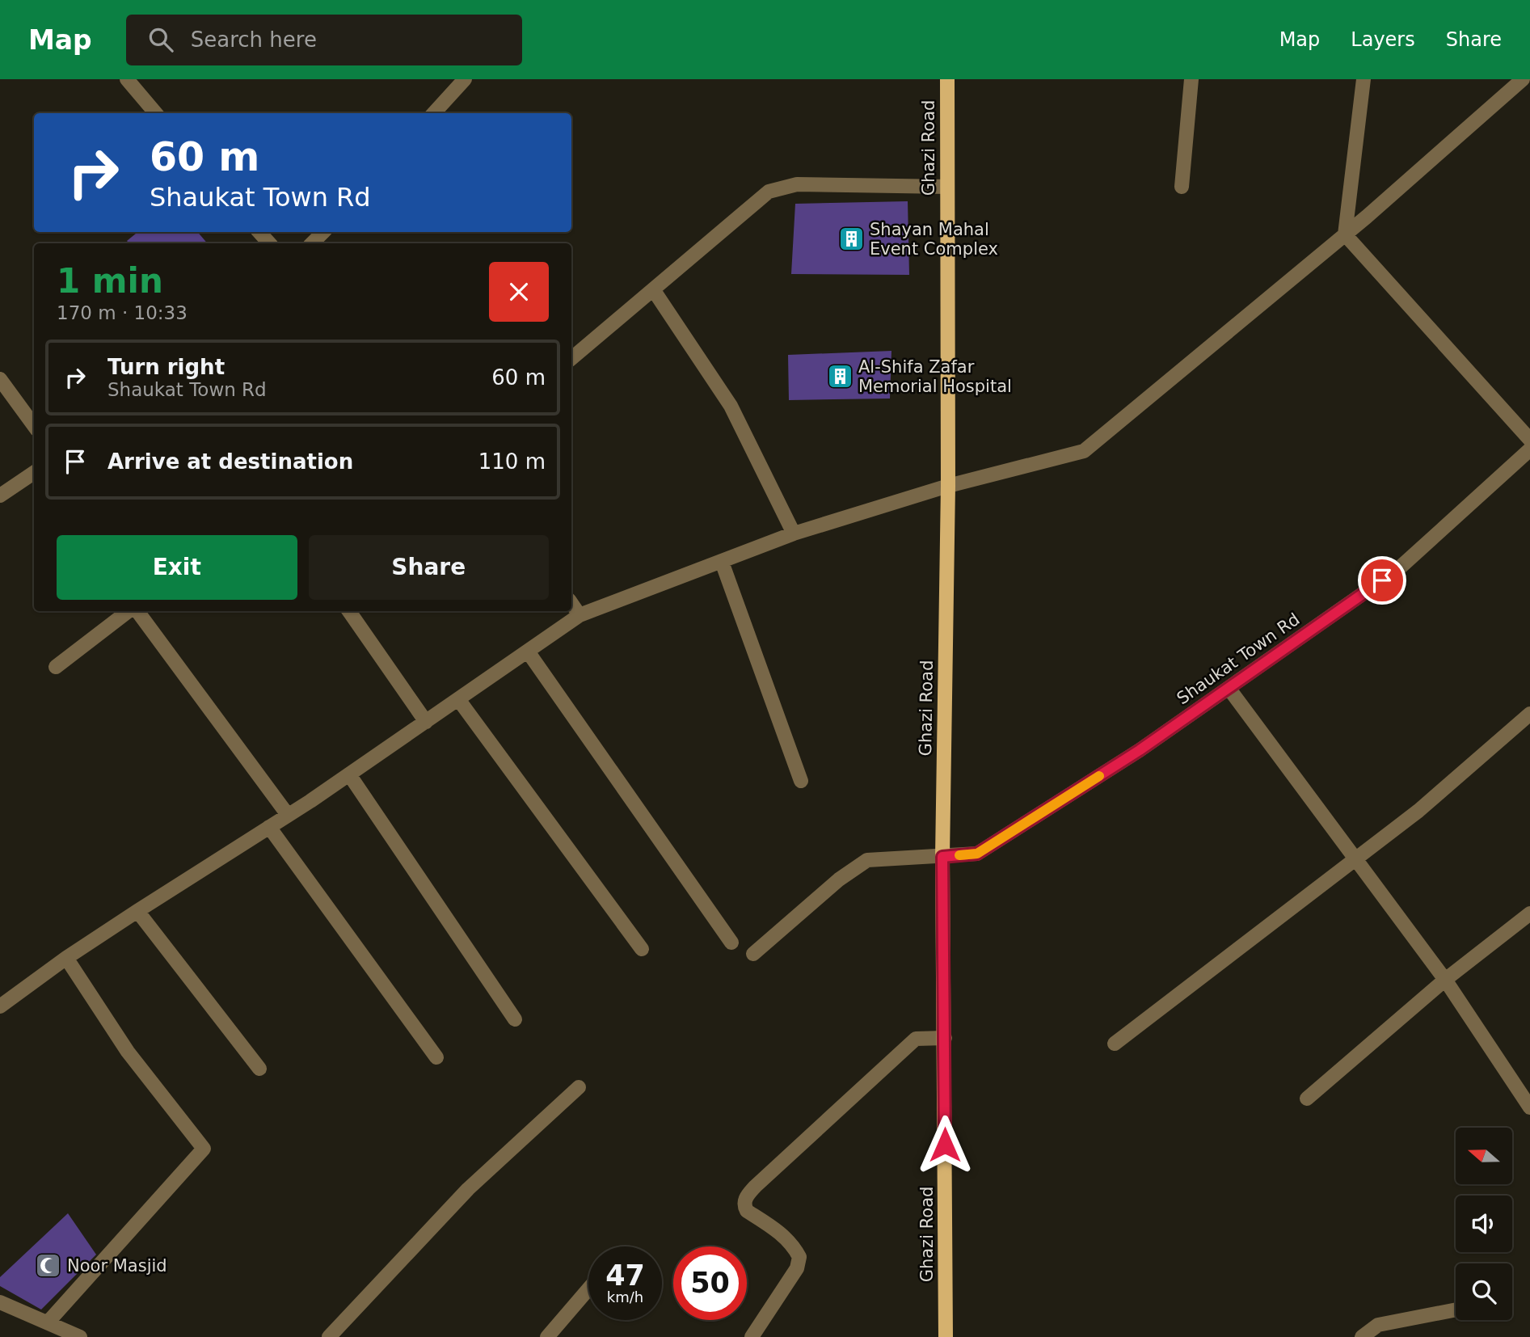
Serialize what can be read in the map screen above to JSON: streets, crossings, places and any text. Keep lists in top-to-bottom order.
{
  "streets": {
    "main road": ["Ghazi Road"],
    "street": ["Shaukat Town Rd"]
  },
  "crossings": [
    ["Ghazi Road", "Shaukat Town Rd"]
  ],
  "places": {
    "building": ["Shayan Mahal Event Complex", "Al-Shifa Zafar Memorial Hospital"],
    "mosque": ["Noor Masjid"]
  },
  "north": "left",
  "page": {
    "header": "Map",
    "search": "Search here",
    "nav": ["Map", "Layers", "Share"],
    "turn": ["60 m", "Shaukat Town Rd"],
    "heading": ["1 min", "170 m · 10:33"],
    "list": [
      {
        "name": "Turn right",
        "note": "Shaukat Town Rd",
        "value": "60 m"
      },
      {
        "name": "Arrive at destination",
        "value": "110 m"
      }
    ],
    "buttons": ["Exit", "Share"],
    "speed": "47 km/h",
    "limit": "50"
  }
}
